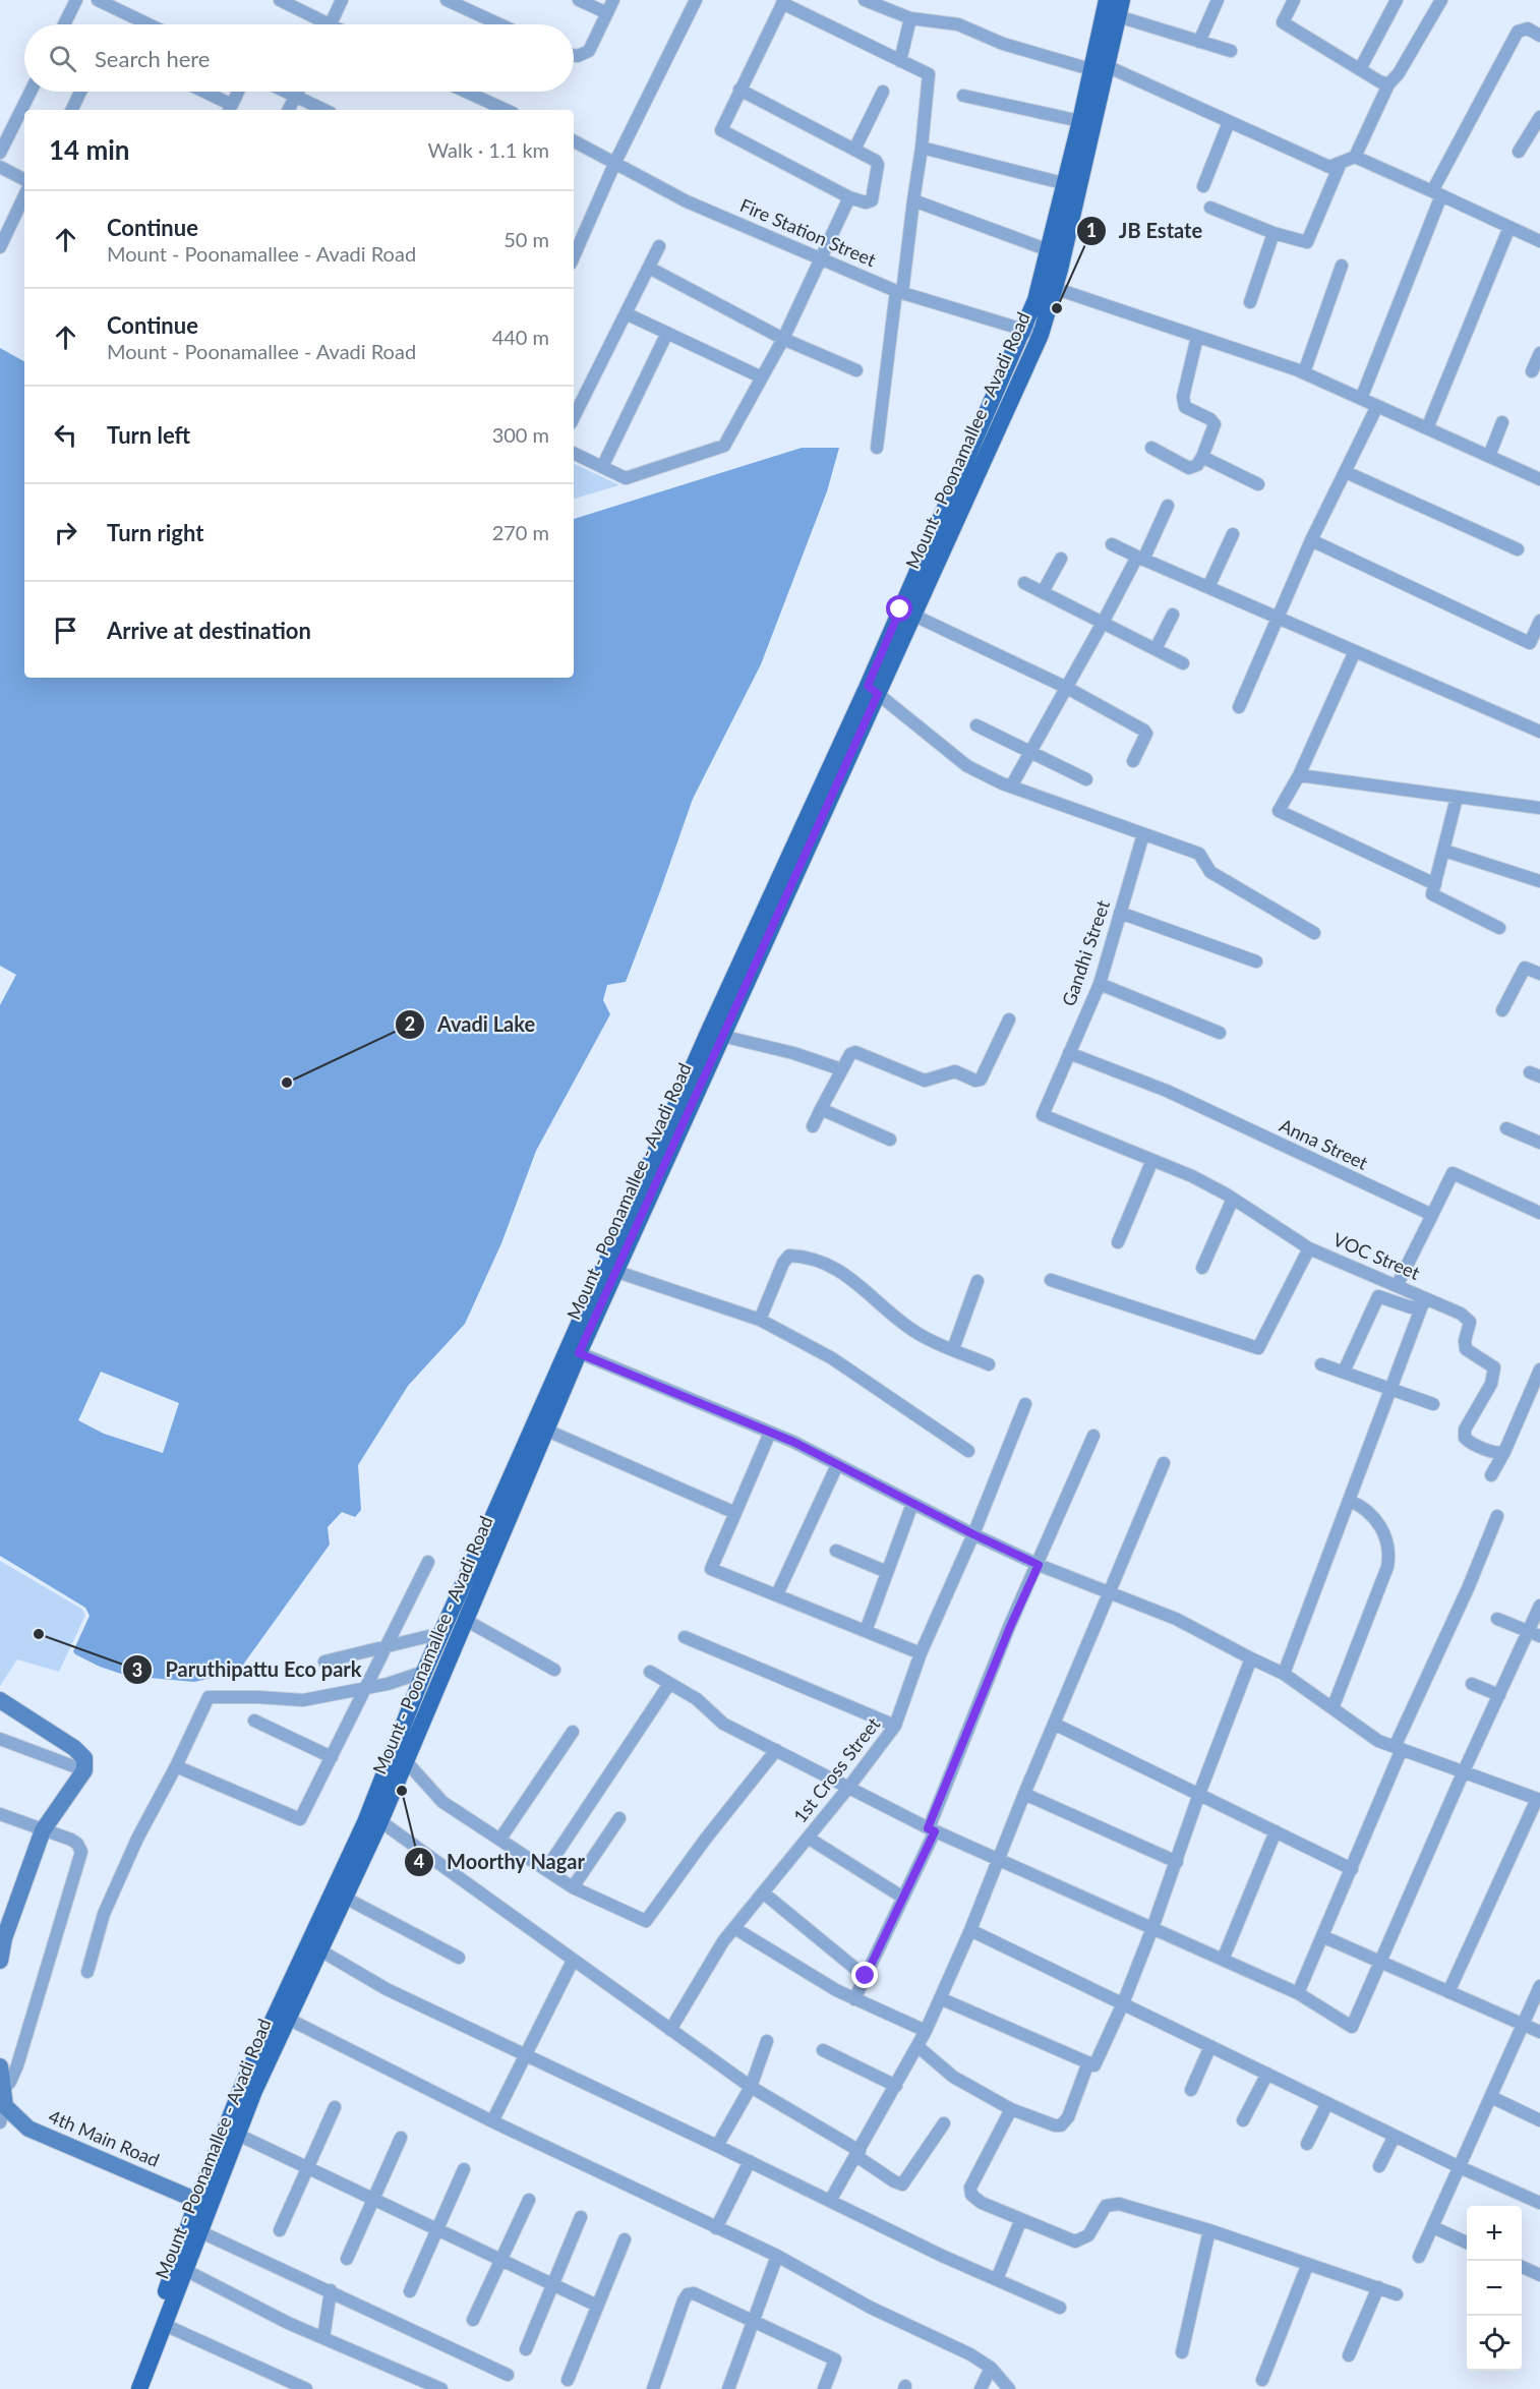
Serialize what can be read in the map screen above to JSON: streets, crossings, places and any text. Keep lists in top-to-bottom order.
{
  "streets": {
    "main road": ["Mount - Poonamallee - Avadi Road", "4th Main Road"],
    "street": [
      "Fire Station Street",
      "Gandhi Street",
      "Anna Street",
      "VOC Street",
      "1st Cross Street"
    ]
  },
  "crossings": [
    ["Fire Station Street", "Mount - Poonamallee - Avadi Road"],
    ["Mount - Poonamallee - Avadi Road", "4th Main Road"],
    ["Gandhi Street", "Anna Street"],
    ["Gandhi Street", "VOC Street"]
  ],
  "places": [
    "JB Estate",
    "Avadi Lake",
    "Paruthipattu Eco park",
    "Moorthy Nagar"
  ],
  "page": {
    "search": "Search here",
    "heading": ["14 min", "Walk · 1.1 km"],
    "list": [
      ["Continue", "Mount - Poonamallee - Avadi Road", "50 m"],
      ["Continue", "Mount - Poonamallee - Avadi Road", "440 m"],
      ["Turn left", "300 m"],
      ["Turn right", "270 m"],
      "Arrive at destination"
    ],
    "map_buttons": ["+", "−"]
  }
}
